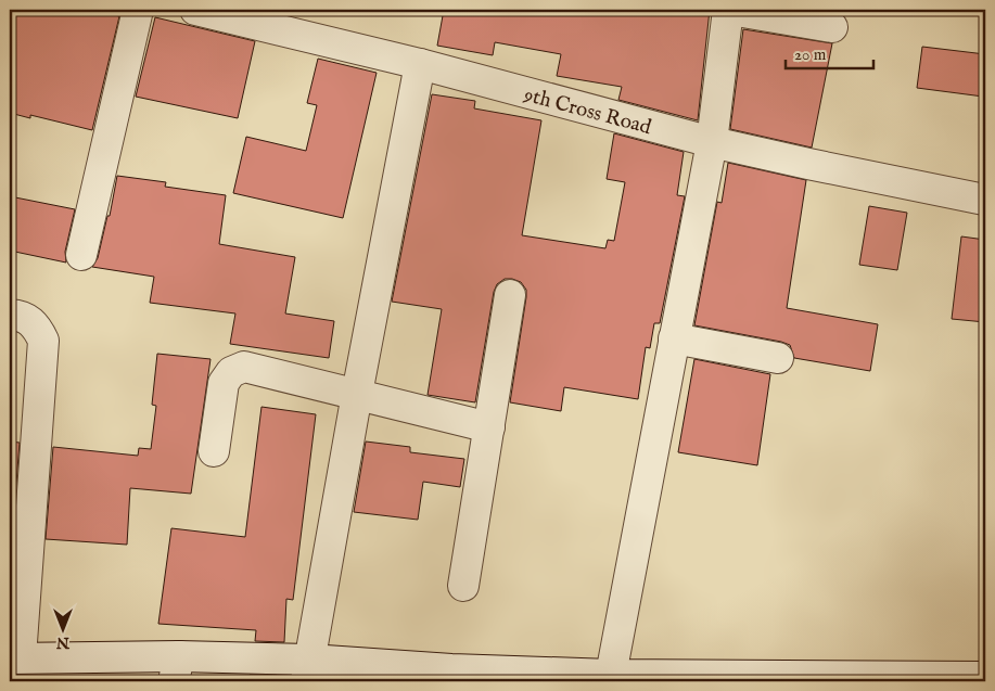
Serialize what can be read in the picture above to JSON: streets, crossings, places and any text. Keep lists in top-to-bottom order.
{
  "streets": {
    "street": ["9th Cross Road"]
  },
  "scale_bar": "20 m",
  "north": "bottom"
}
